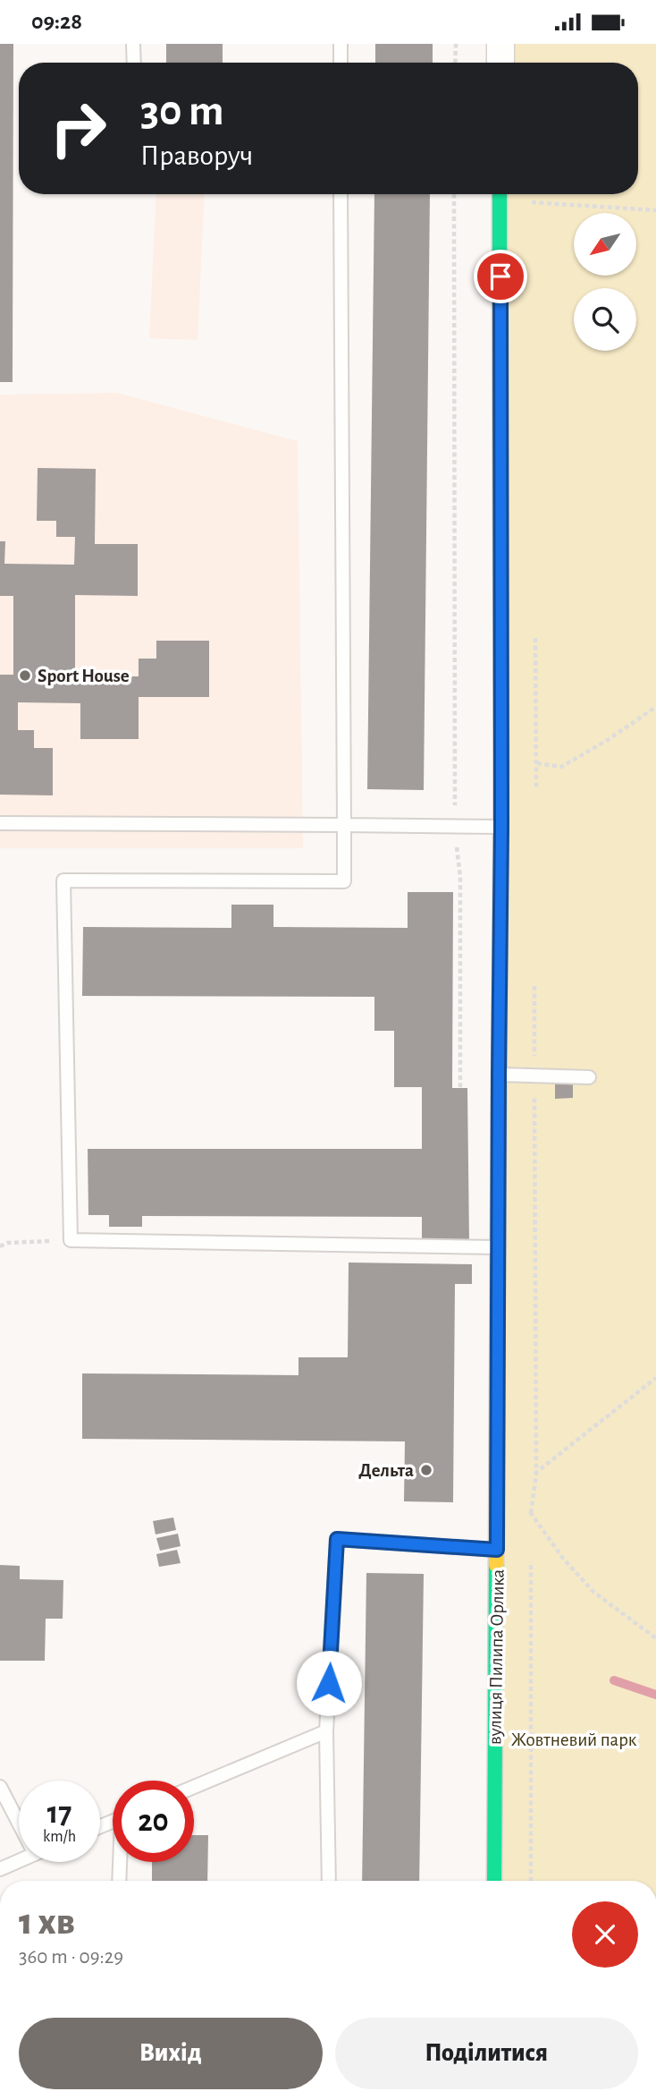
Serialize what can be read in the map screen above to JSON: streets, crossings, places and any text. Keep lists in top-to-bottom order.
{
  "streets": {
    "street": ["вулиця Пилипа Орлика"]
  },
  "parks": ["Жовтневий парк"],
  "places": ["Sport House", "Дельта"],
  "north": "bottom left",
  "page": {
    "status": "09:28",
    "turn": ["30 m", "Праворуч"],
    "speed": "17 km/h",
    "limit": "20",
    "heading": ["1 хв", "360 m · 09:29"],
    "buttons": ["Вихід", "Поділитися"]
  }
}
